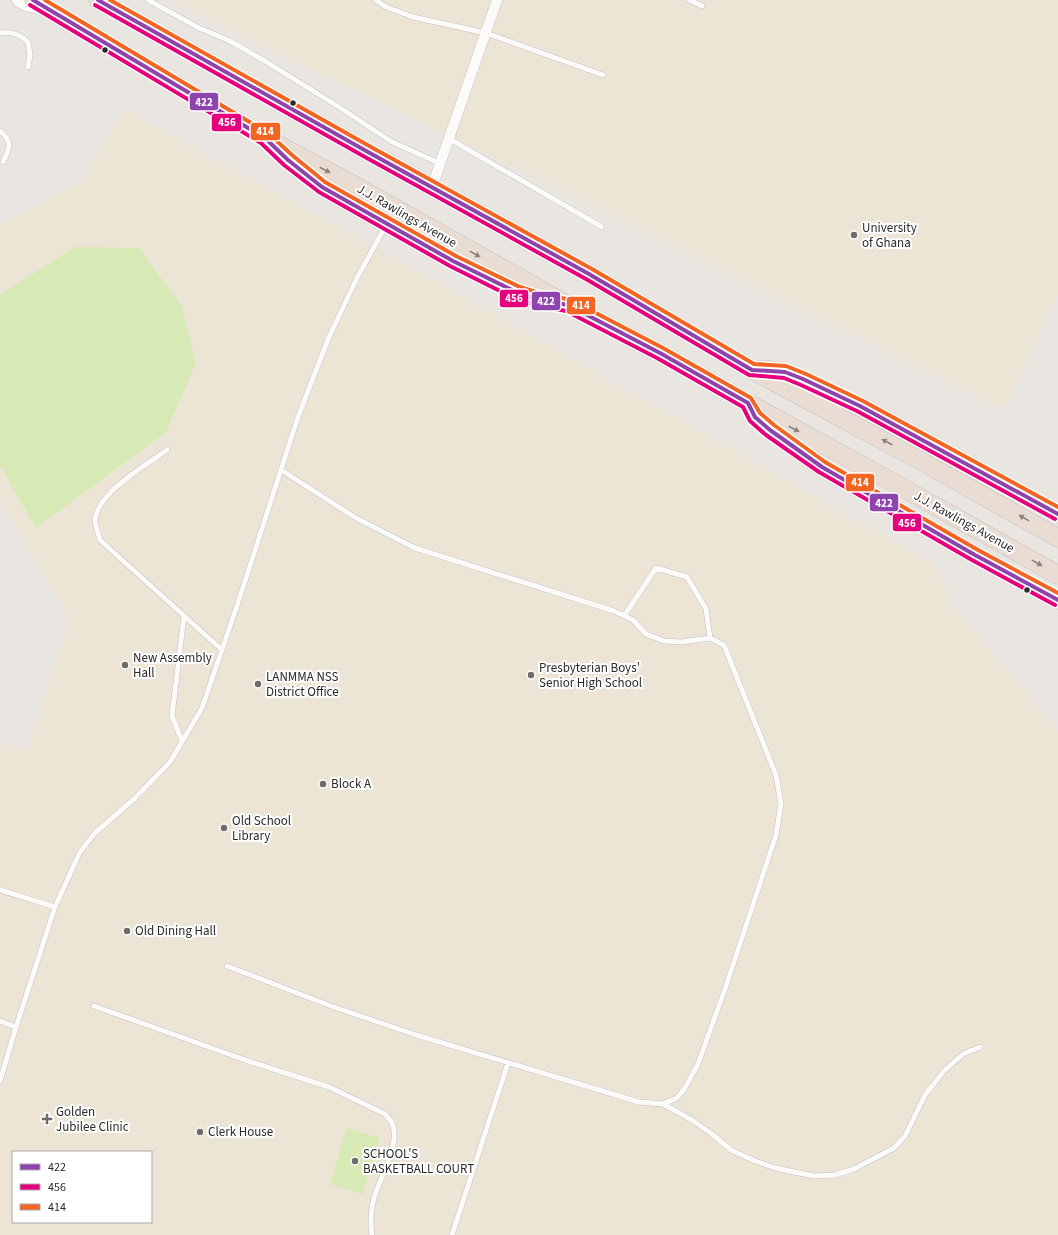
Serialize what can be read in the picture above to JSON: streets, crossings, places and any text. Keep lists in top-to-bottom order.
{
  "streets": {
    "highway": ["J.J. Rawlings Avenue"]
  },
  "places": {
    "other": [
      "University of Ghana",
      "New Assembly Hall",
      "Presbyterian Boys' Senior High School",
      "LANMMA NSS District Office",
      "Block A",
      "Old School Library",
      "Old Dining Hall",
      "Clerk House",
      "SCHOOL'S BASKETBALL COURT"
    ],
    "health": ["Golden Jubilee Clinic"]
  },
  "lines": ["transit line 422", "transit line 414", "transit line 456"],
  "legend": ["422", "456", "414"]
}
